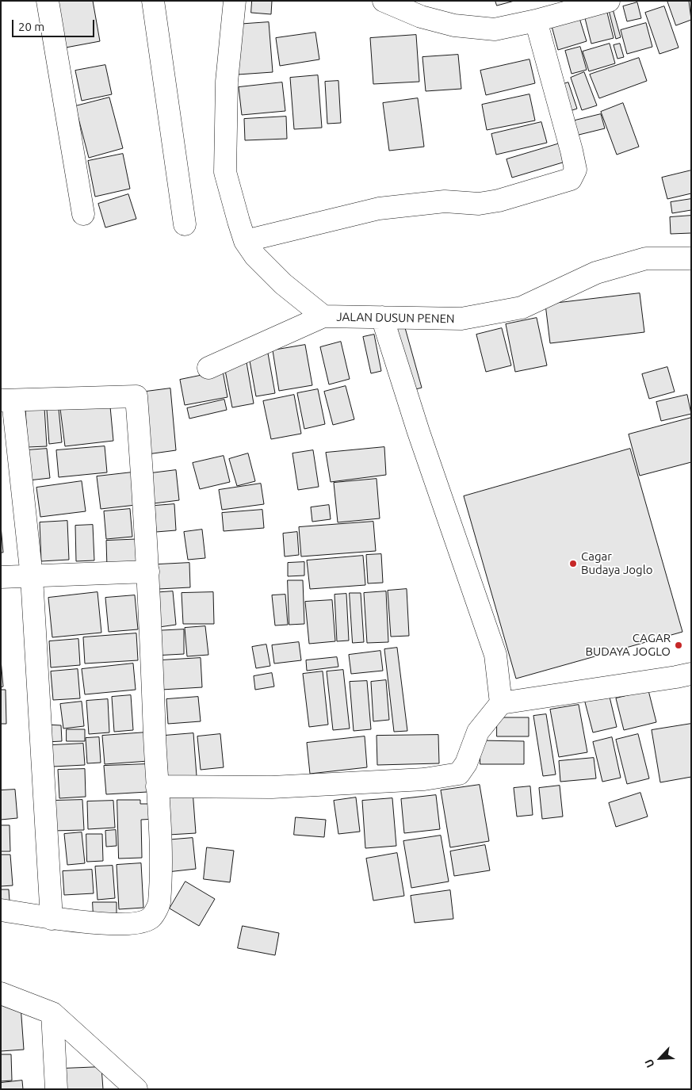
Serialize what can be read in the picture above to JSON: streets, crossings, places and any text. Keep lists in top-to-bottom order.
{
  "streets": {
    "street": ["JALAN DUSUN PENEN"]
  },
  "places": ["Cagar Budaya Joglo", "CAGAR BUDAYA JOGLO"],
  "scale_bar": "20 m",
  "north": "bottom left"
}
